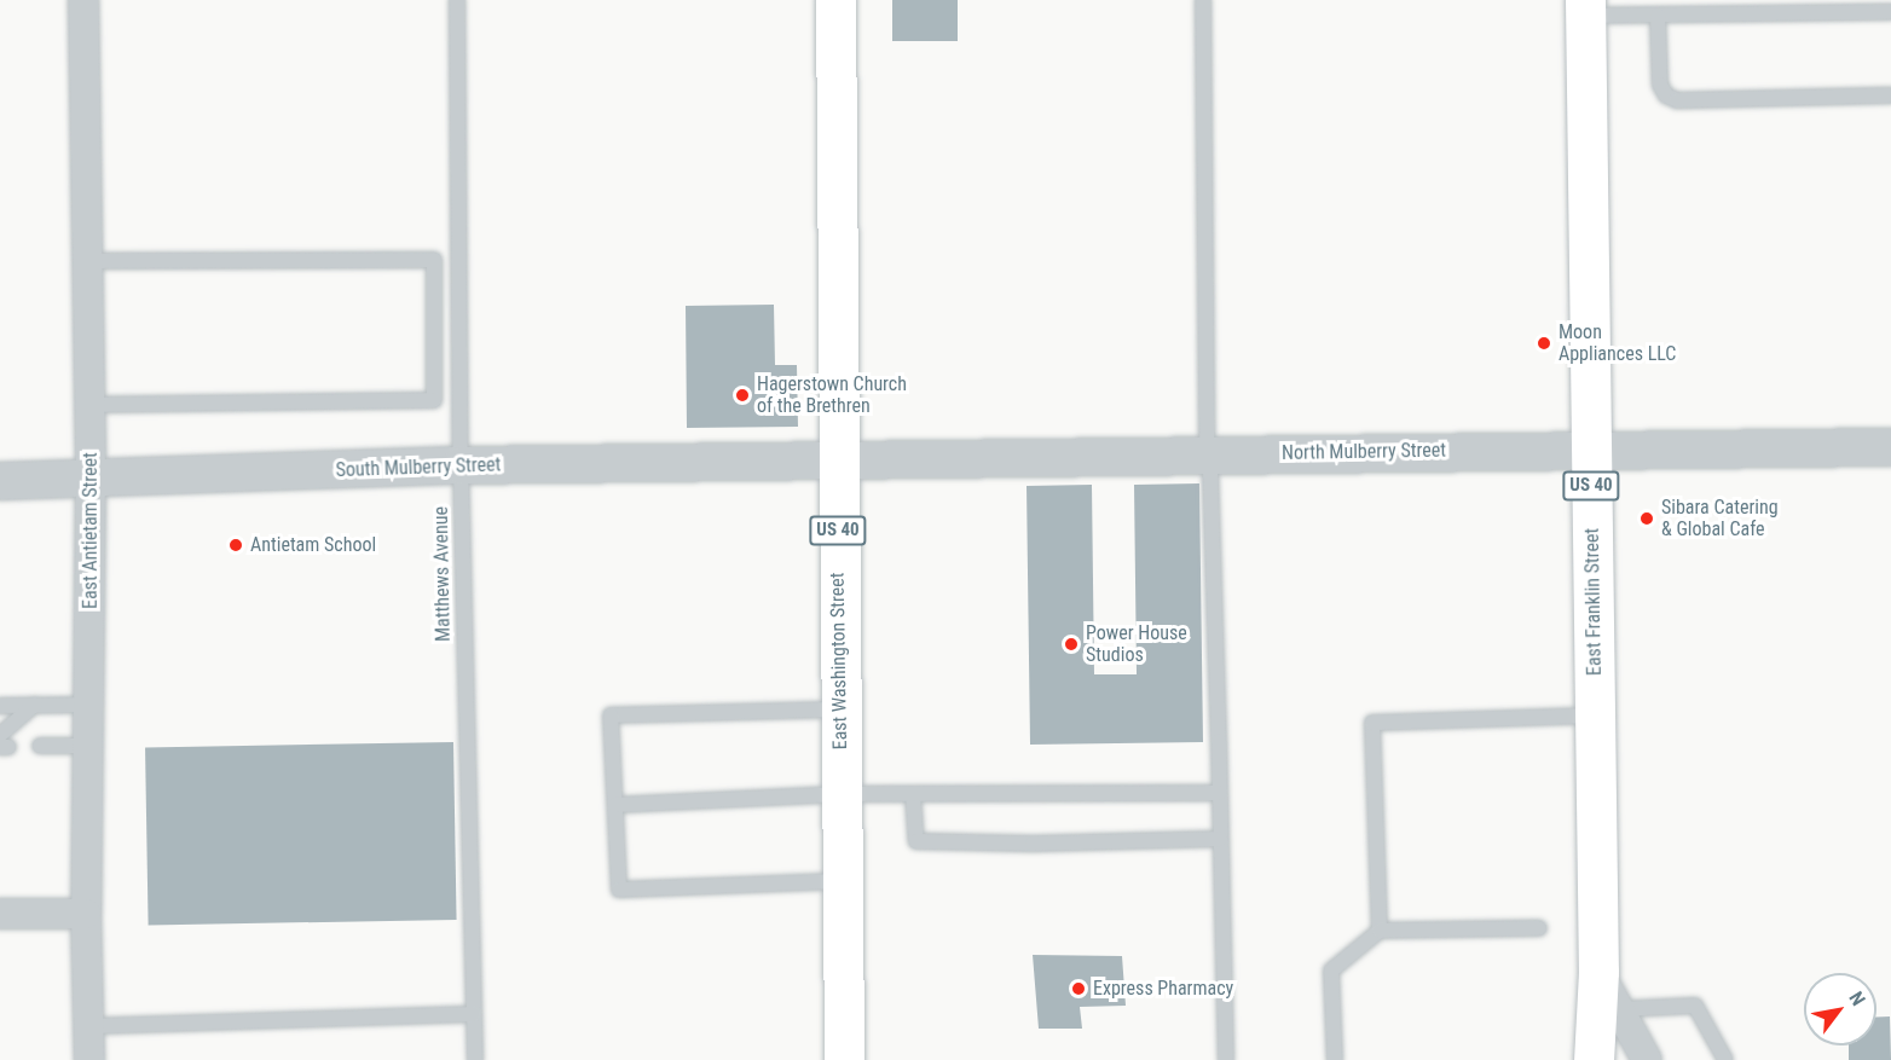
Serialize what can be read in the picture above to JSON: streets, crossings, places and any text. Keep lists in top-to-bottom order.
{
  "streets": {
    "main road": ["US 40", "East Franklin Street", "East Washington Street"],
    "street": ["North Mulberry Street", "South Mulberry Street", "East Antietam Street"],
    "lane": ["Matthews Avenue"]
  },
  "crossings": [
    ["North Mulberry Street", "South Mulberry Street"],
    ["North Mulberry Street", "East Franklin Street"],
    ["North Mulberry Street", "East Washington Street"],
    ["South Mulberry Street", "East Antietam Street"],
    ["South Mulberry Street", "Matthews Avenue"],
    ["South Mulberry Street", "East Washington Street"],
    ["US 40", "East Franklin Street"]
  ],
  "places": [
    "Moon Appliances LLC",
    "Hagerstown Church of the Brethren",
    "Sibara Catering & Global Cafe",
    "Antietam School",
    "Power House Studios",
    "Express Pharmacy"
  ],
  "north": "top right"
}
